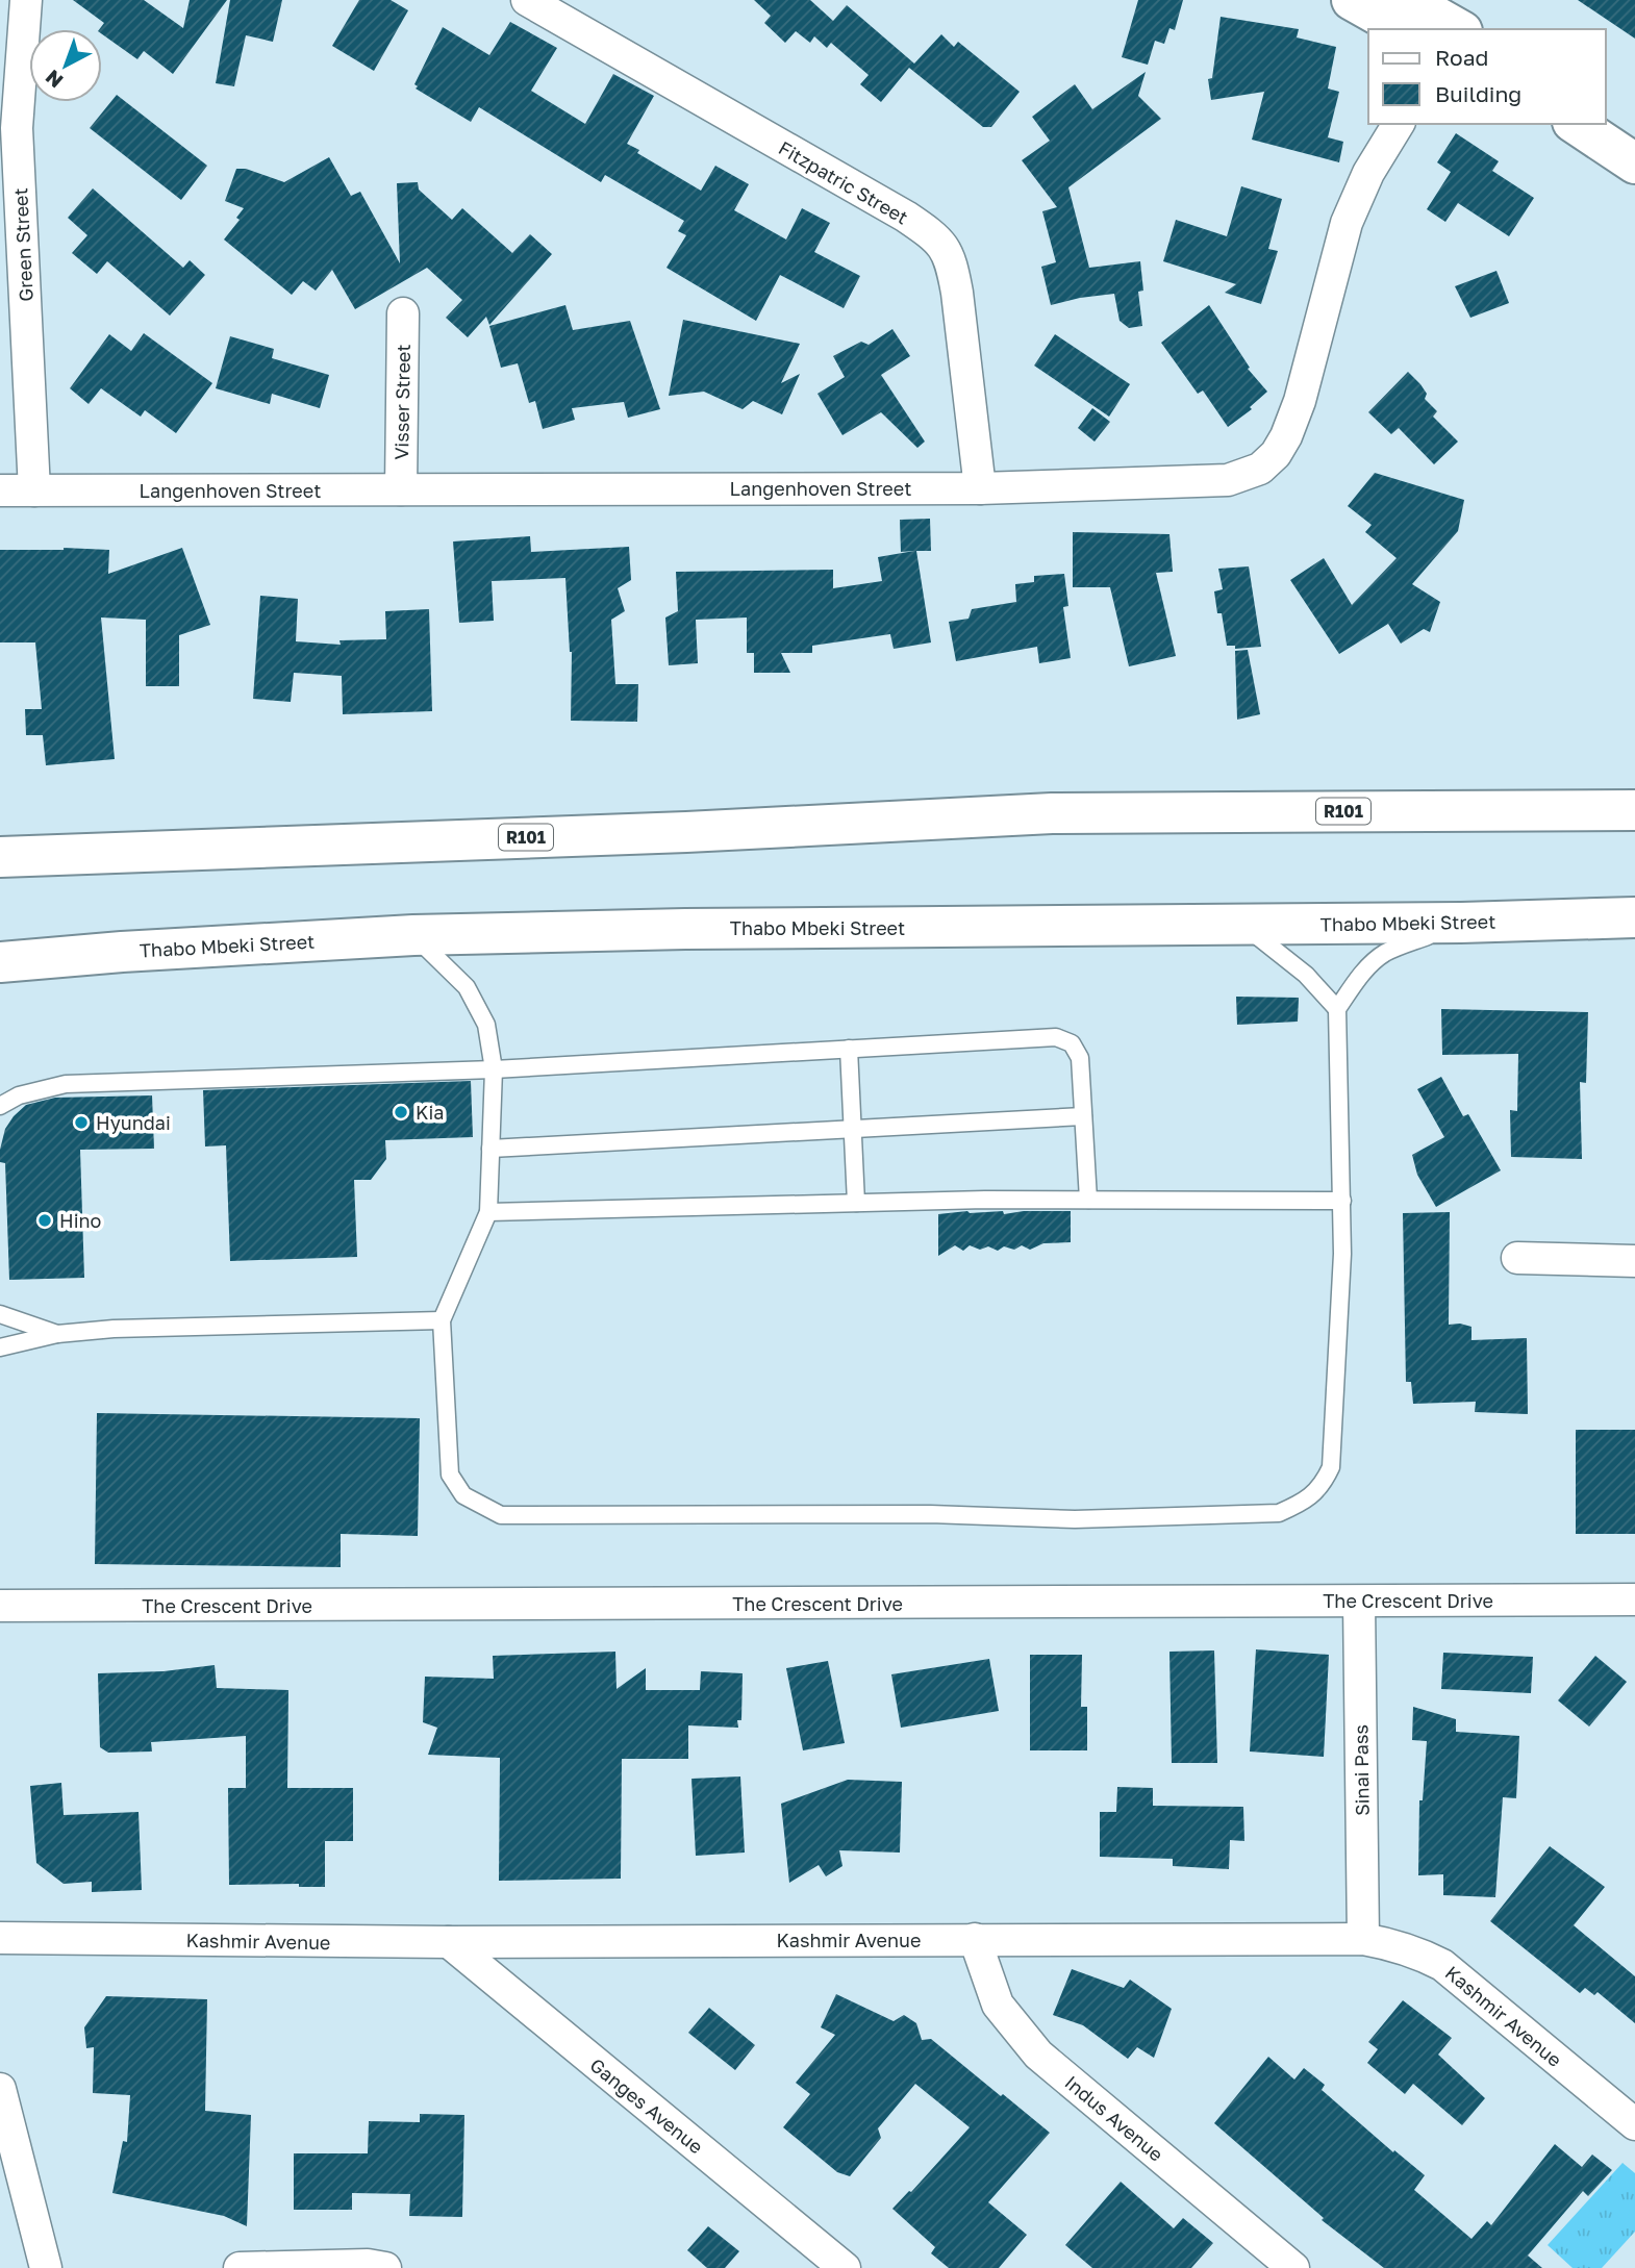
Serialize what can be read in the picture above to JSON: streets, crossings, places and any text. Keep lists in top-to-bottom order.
{
  "streets": {
    "main road": ["R101", "Thabo Mbeki Street"],
    "street": [
      "Fitzpatric Street",
      "Green Street",
      "Visser Street",
      "Langenhoven Street",
      "The Crescent Drive",
      "Sinai Pass",
      "Kashmir Avenue",
      "Ganges Avenue",
      "Indus Avenue"
    ]
  },
  "crossings": [
    ["Fitzpatric Street", "Langenhoven Street"],
    ["Green Street", "Langenhoven Street"],
    ["Visser Street", "Langenhoven Street"],
    ["The Crescent Drive", "Sinai Pass"],
    ["Sinai Pass", "Kashmir Avenue"],
    ["Kashmir Avenue", "Ganges Avenue"],
    ["Kashmir Avenue", "Indus Avenue"]
  ],
  "places": ["Kia", "Hyundai", "Hino"],
  "legend": ["Road", "Building"],
  "north": "bottom left"
}
